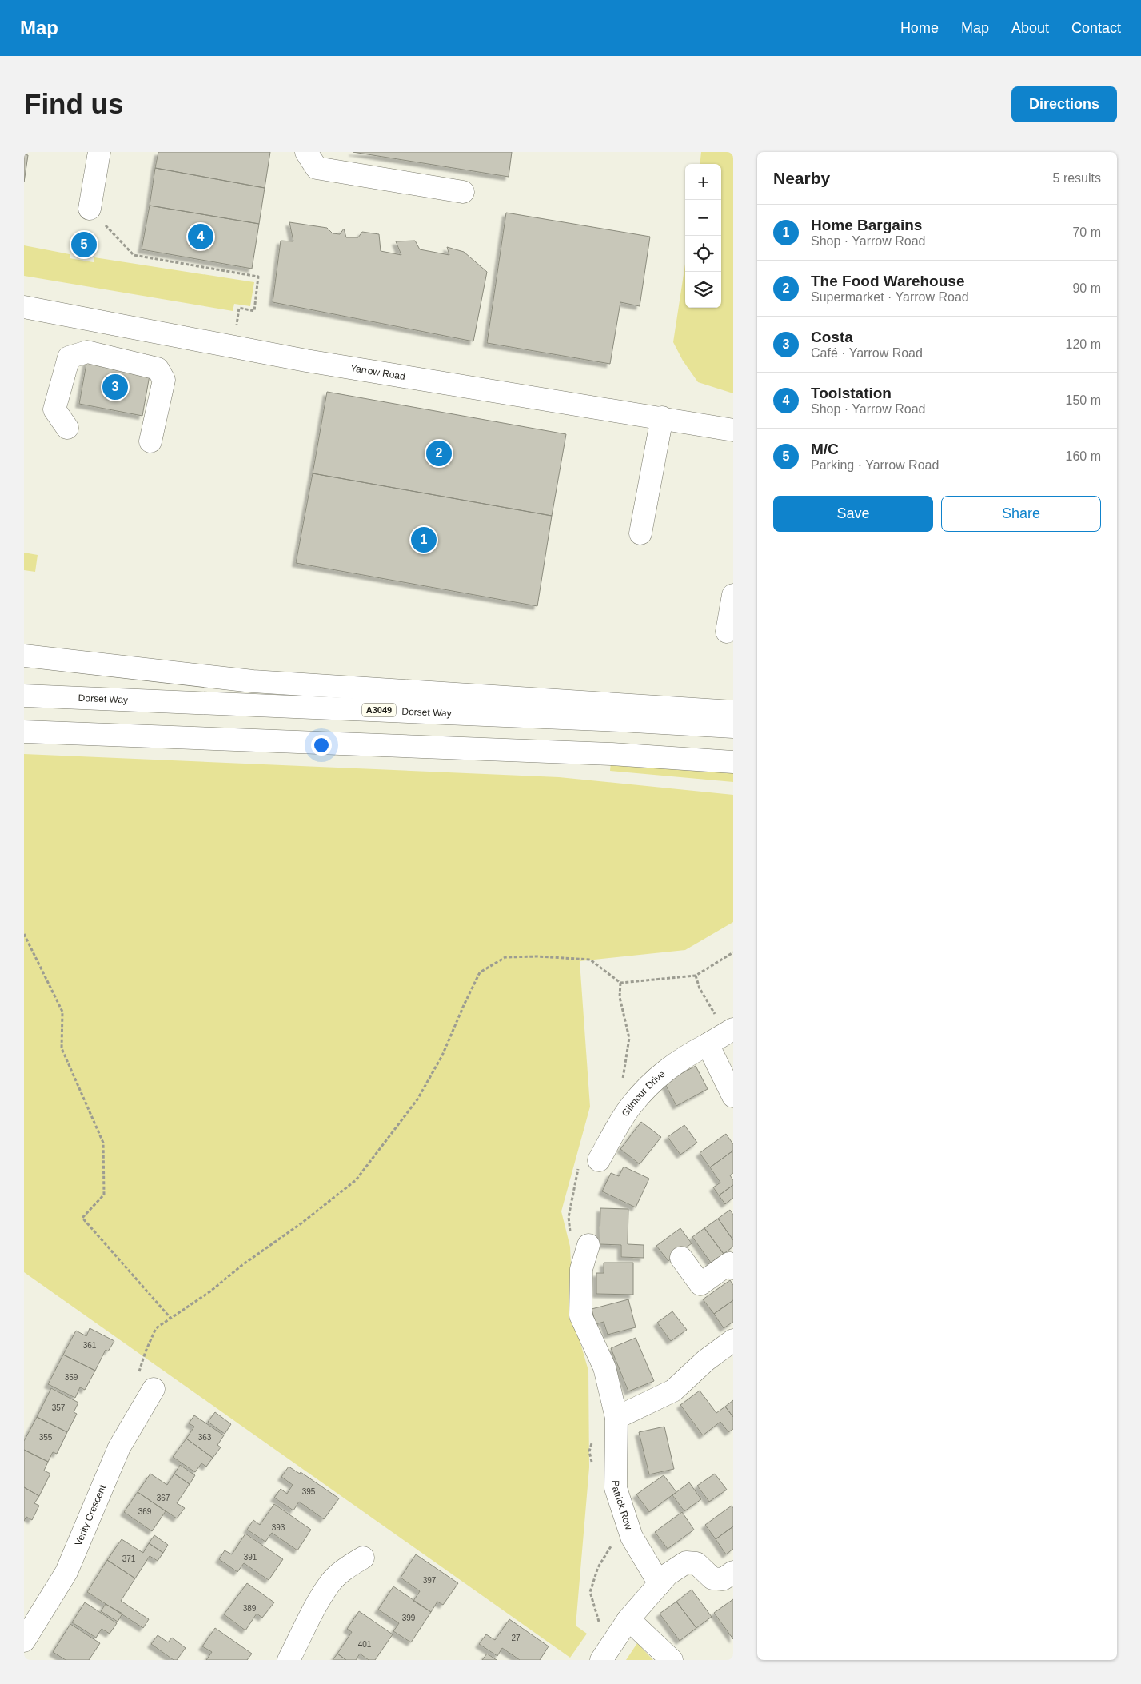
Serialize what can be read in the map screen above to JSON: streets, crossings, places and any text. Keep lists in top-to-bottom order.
{
  "streets": {
    "main road": [
      "Yarrow Road",
      "Dorset Way",
      "A3049",
      "Gilmour Drive",
      "Patrick Row",
      "Verity Crescent"
    ]
  },
  "house_numbers": [
    "361",
    "359",
    "357",
    "355",
    "363",
    "395",
    "367",
    "369",
    "393",
    "391",
    "371",
    "397",
    "389",
    "399",
    "27",
    "401"
  ],
  "page": {
    "header": "Map",
    "nav": [
      "Home",
      "Map",
      "About",
      "Contact"
    ],
    "buttons": [
      "Directions",
      ["Save", "Share"]
    ],
    "title": "Find us",
    "heading": ["Nearby", "5 results"],
    "map_buttons": ["+", "−"],
    "list": [
      {
        "mark": "1",
        "name": "Home Bargains",
        "note": "Shop · Yarrow Road",
        "value": "70 m"
      },
      {
        "mark": "2",
        "name": "The Food Warehouse",
        "note": "Supermarket · Yarrow Road",
        "value": "90 m"
      },
      {
        "mark": "3",
        "name": "Costa",
        "note": "Café · Yarrow Road",
        "value": "120 m"
      },
      {
        "mark": "4",
        "name": "Toolstation",
        "note": "Shop · Yarrow Road",
        "value": "150 m"
      },
      {
        "mark": "5",
        "name": "M/C",
        "note": "Parking · Yarrow Road",
        "value": "160 m"
      }
    ],
    "pins": [
      "4",
      "5",
      "3",
      "2",
      "1"
    ]
  }
}
